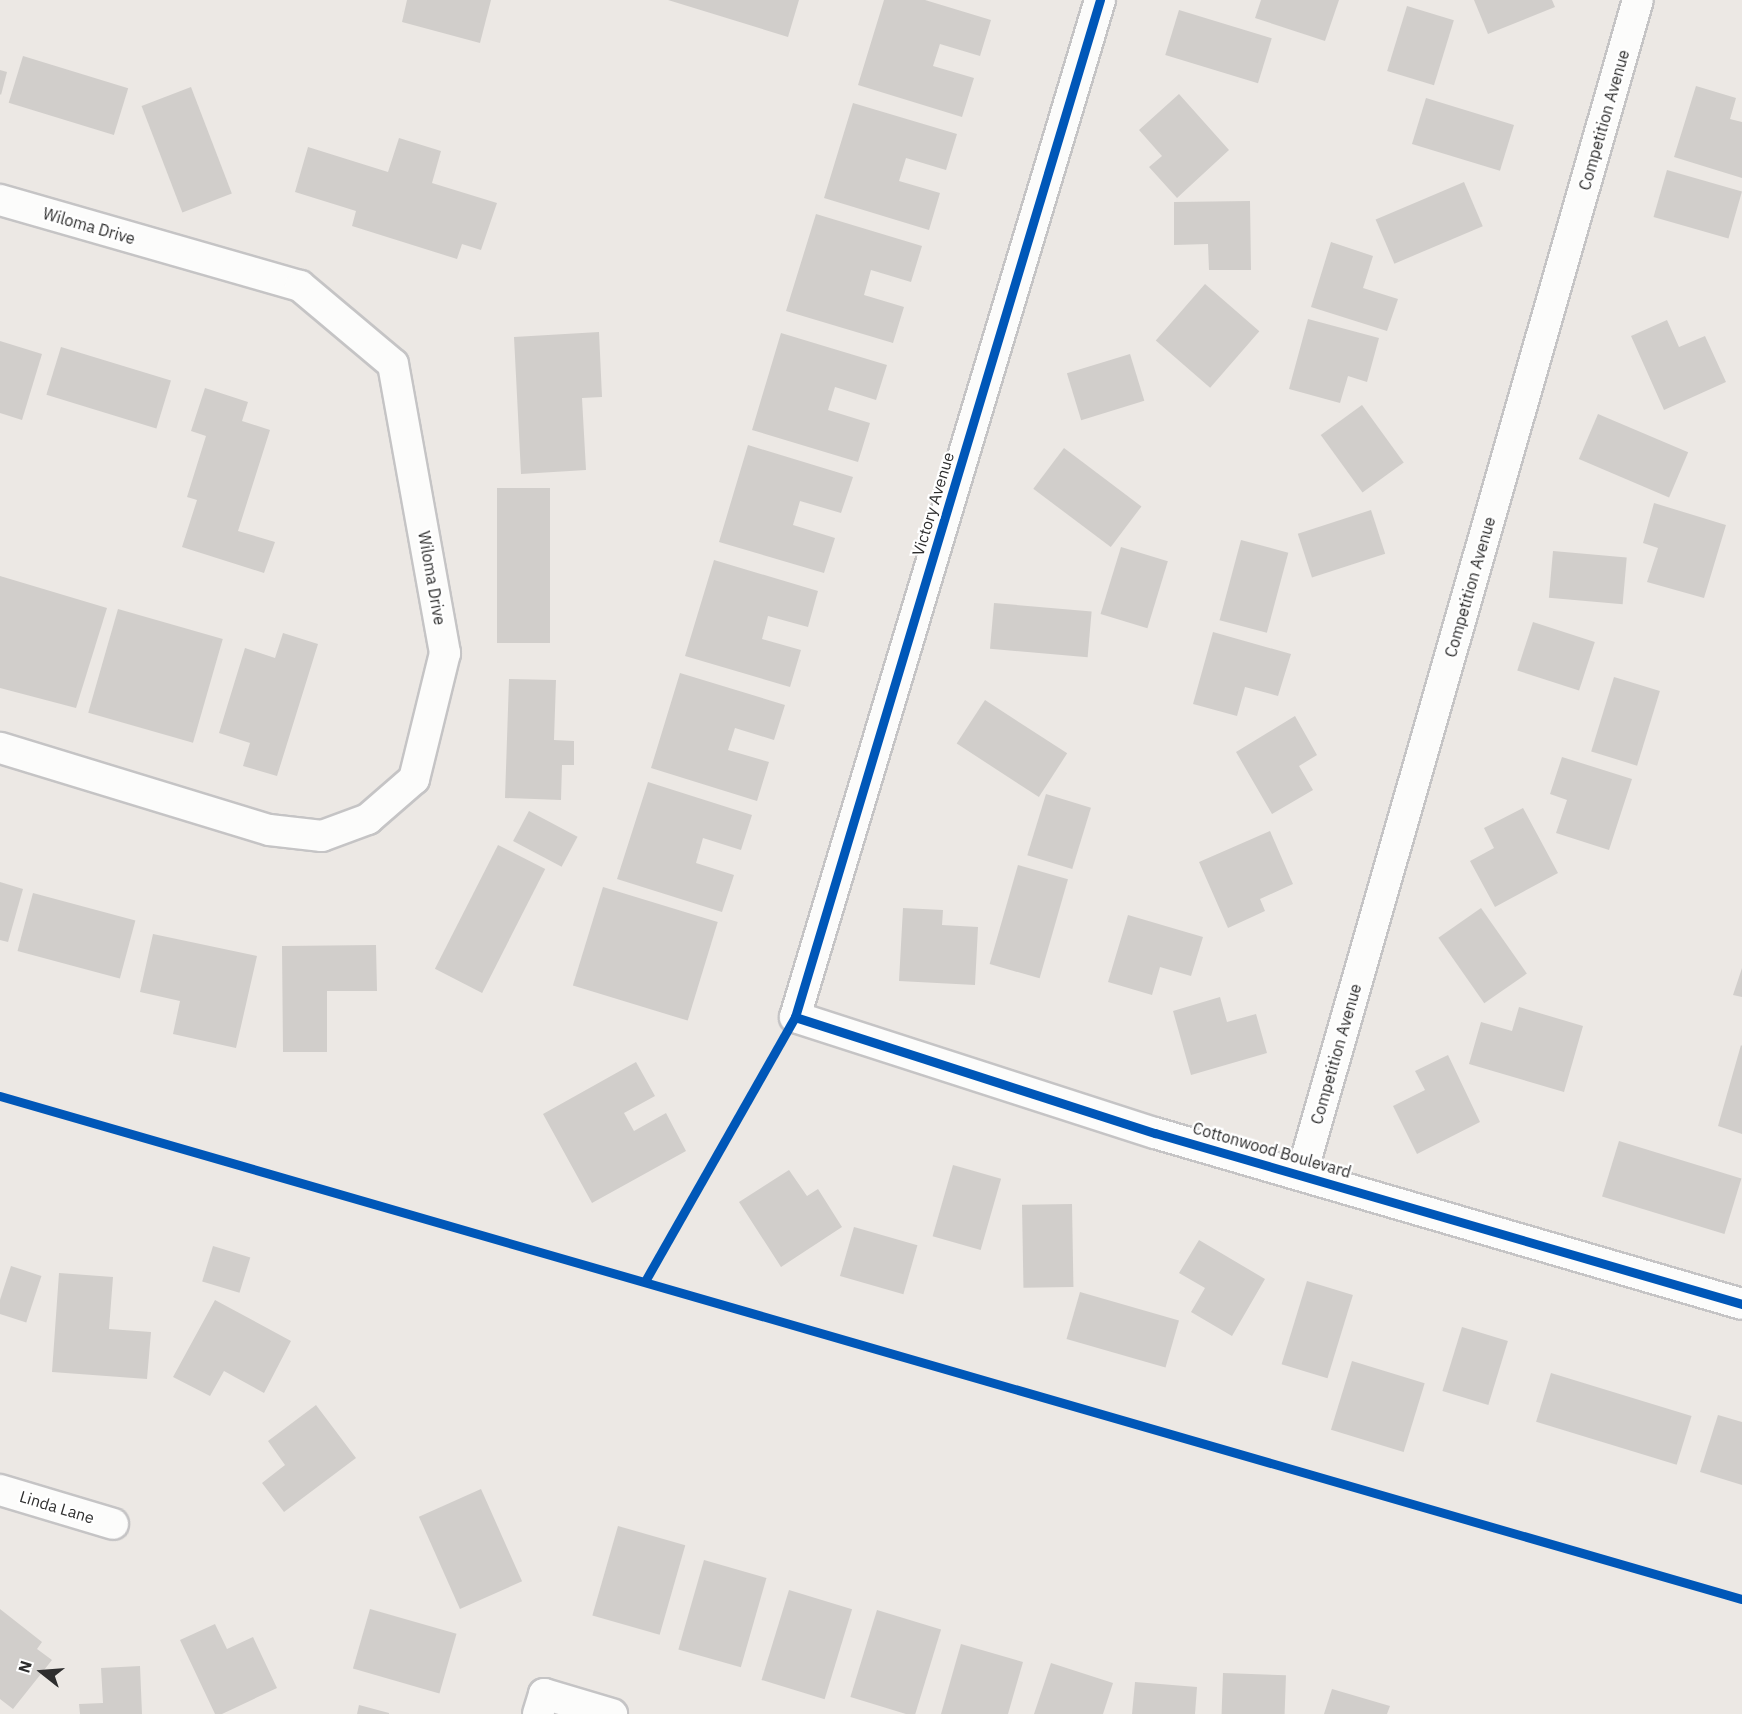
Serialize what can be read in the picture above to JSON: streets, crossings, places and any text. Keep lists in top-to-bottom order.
{
  "streets": {
    "street": [
      "Competition Avenue",
      "Wiloma Drive",
      "Victory Avenue",
      "Cottonwood Boulevard",
      "Linda Lane"
    ]
  },
  "crossings": [
    ["Competition Avenue", "Cottonwood Boulevard"],
    ["Victory Avenue", "Cottonwood Boulevard"]
  ],
  "north": "left"
}
